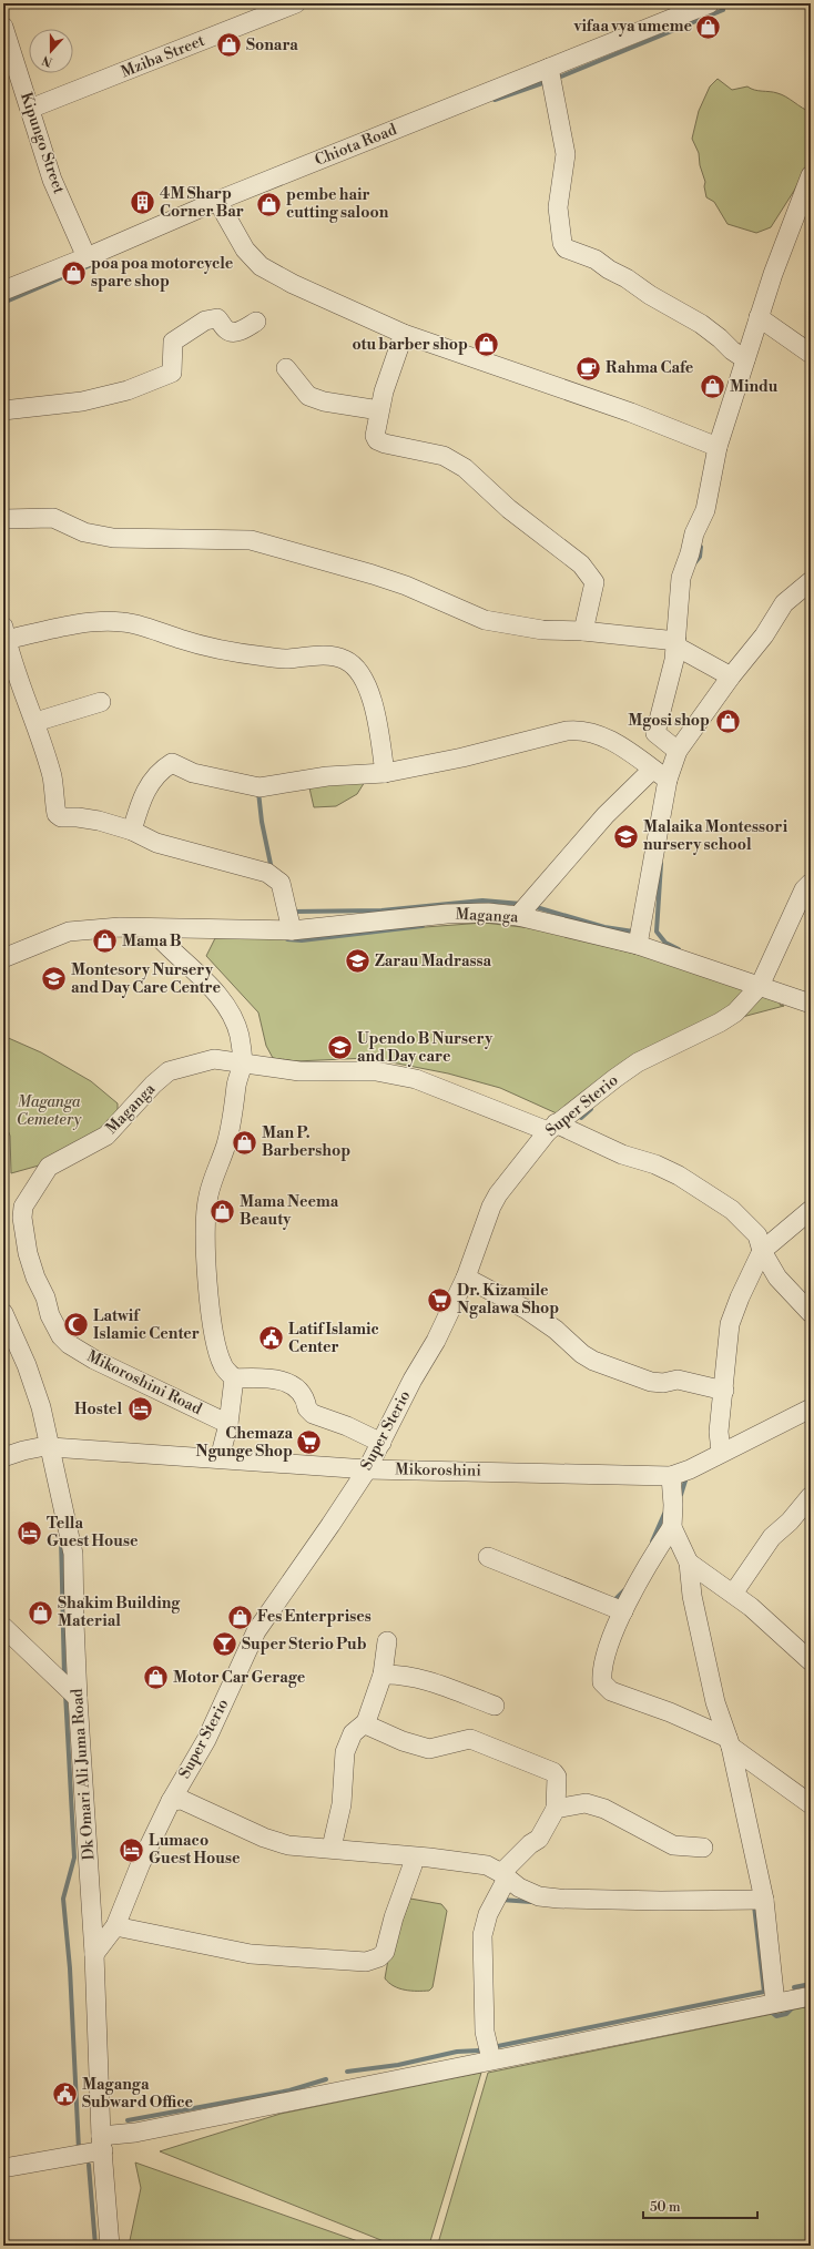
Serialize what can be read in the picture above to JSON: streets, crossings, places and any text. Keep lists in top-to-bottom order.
{
  "streets": {
    "street": [
      "Mziba Street",
      "Kipungo Street",
      "Chiota Road",
      "Maganga",
      "Super Sterio",
      "Mikoroshini Road",
      "Mikoroshini",
      "Dk Omari Ali Juma Road"
    ]
  },
  "crossings": [
    ["Mziba Street", "Kipungo Street"],
    ["Kipungo Street", "Chiota Road"],
    ["Maganga", "Super Sterio"],
    ["Maganga", "Mikoroshini Road"],
    ["Super Sterio", "Mikoroshini"],
    ["Super Sterio", "Dk Omari Ali Juma Road"],
    ["Mikoroshini", "Dk Omari Ali Juma Road"]
  ],
  "parks": ["Maganga Cemetery"],
  "places": {
    "shop": [
      "vifaa vya umeme",
      "Sonara",
      "pembe hair cutting saloon",
      "poa poa motorcycle spare shop",
      "otu barber shop",
      "Mindu",
      "Mgosi shop",
      "Mama B",
      "Man P. Barbershop",
      "Mama Neema Beauty",
      "Shakim Building Material",
      "Fes Enterprises",
      "Motor Car Gerage"
    ],
    "building": ["4M Sharp Corner Bar"],
    "cafe": ["Rahma Cafe"],
    "school or university": [
      "Malaika Montessori nursery school",
      "Zarau Madrassa",
      "Montesory Nursery and Day Care Centre",
      "Upendo B Nursery and Day care"
    ],
    "supermarket": ["Dr. Kizamile Ngalawa Shop", "Chemaza Ngunge Shop"],
    "mosque": ["Latwif Islamic Center"],
    "public building": ["Latif Islamic Center", "Maganga Subward Office"],
    "hotel": ["Hostel", "Tella Guest House", "Lumaco Guest House"],
    "bar": ["Super Sterio Pub"]
  },
  "scale_bar": "50 m",
  "north": "bottom"
}
